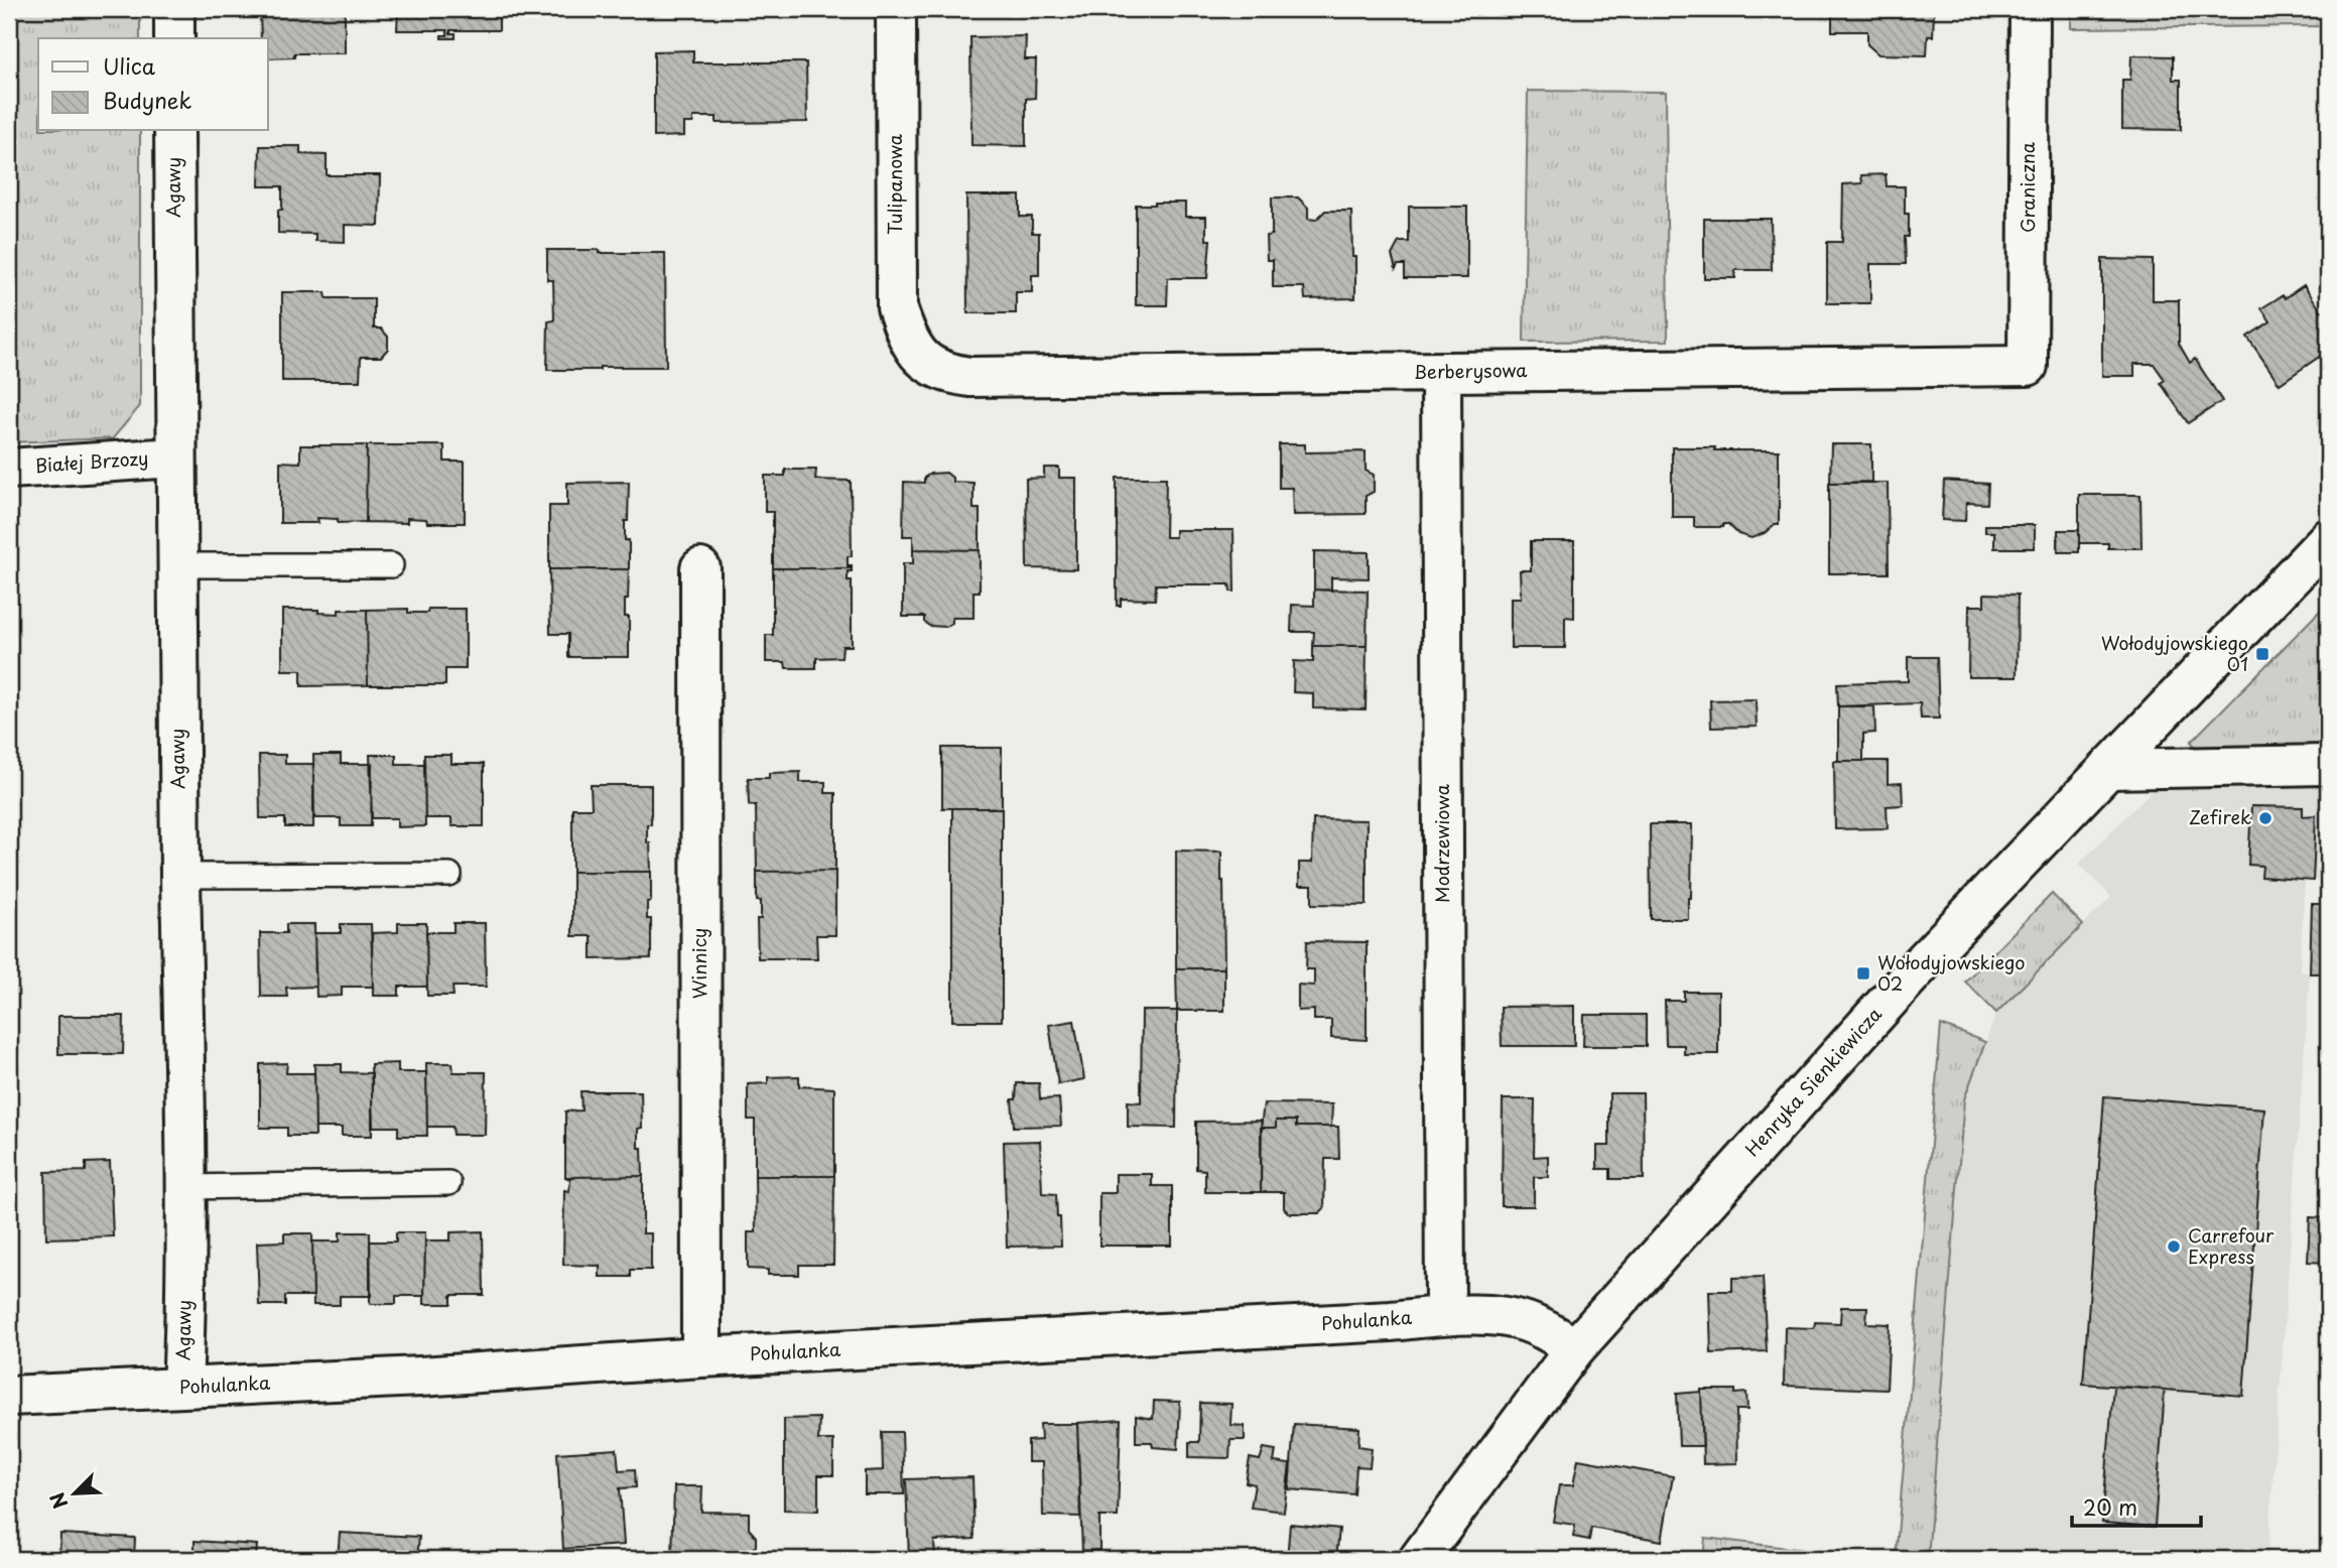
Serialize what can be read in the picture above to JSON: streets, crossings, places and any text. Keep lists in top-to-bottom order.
{
  "streets": {
    "street": [
      "Tulipanowa",
      "Agawy",
      "Graniczna",
      "Berberysowa",
      "Białej Brzozy",
      "Modrzewiowa",
      "Winnicy",
      "Henryka Sienkiewicza",
      "Pohulanka"
    ]
  },
  "crossings": [
    ["Tulipanowa", "Berberysowa"],
    ["Agawy", "Białej Brzozy"],
    ["Agawy", "Pohulanka"],
    ["Graniczna", "Berberysowa"],
    ["Berberysowa", "Modrzewiowa"],
    ["Modrzewiowa", "Pohulanka"],
    ["Winnicy", "Pohulanka"],
    ["Henryka Sienkiewicza", "Pohulanka"]
  ],
  "places": {
    "transit": ["Wołodyjowskiego 01", "Wołodyjowskiego 02"],
    "other": ["Zefirek", "Carrefour Express"]
  },
  "legend": ["Ulica", "Budynek"],
  "scale_bar": "20 m",
  "north": "bottom left"
}
